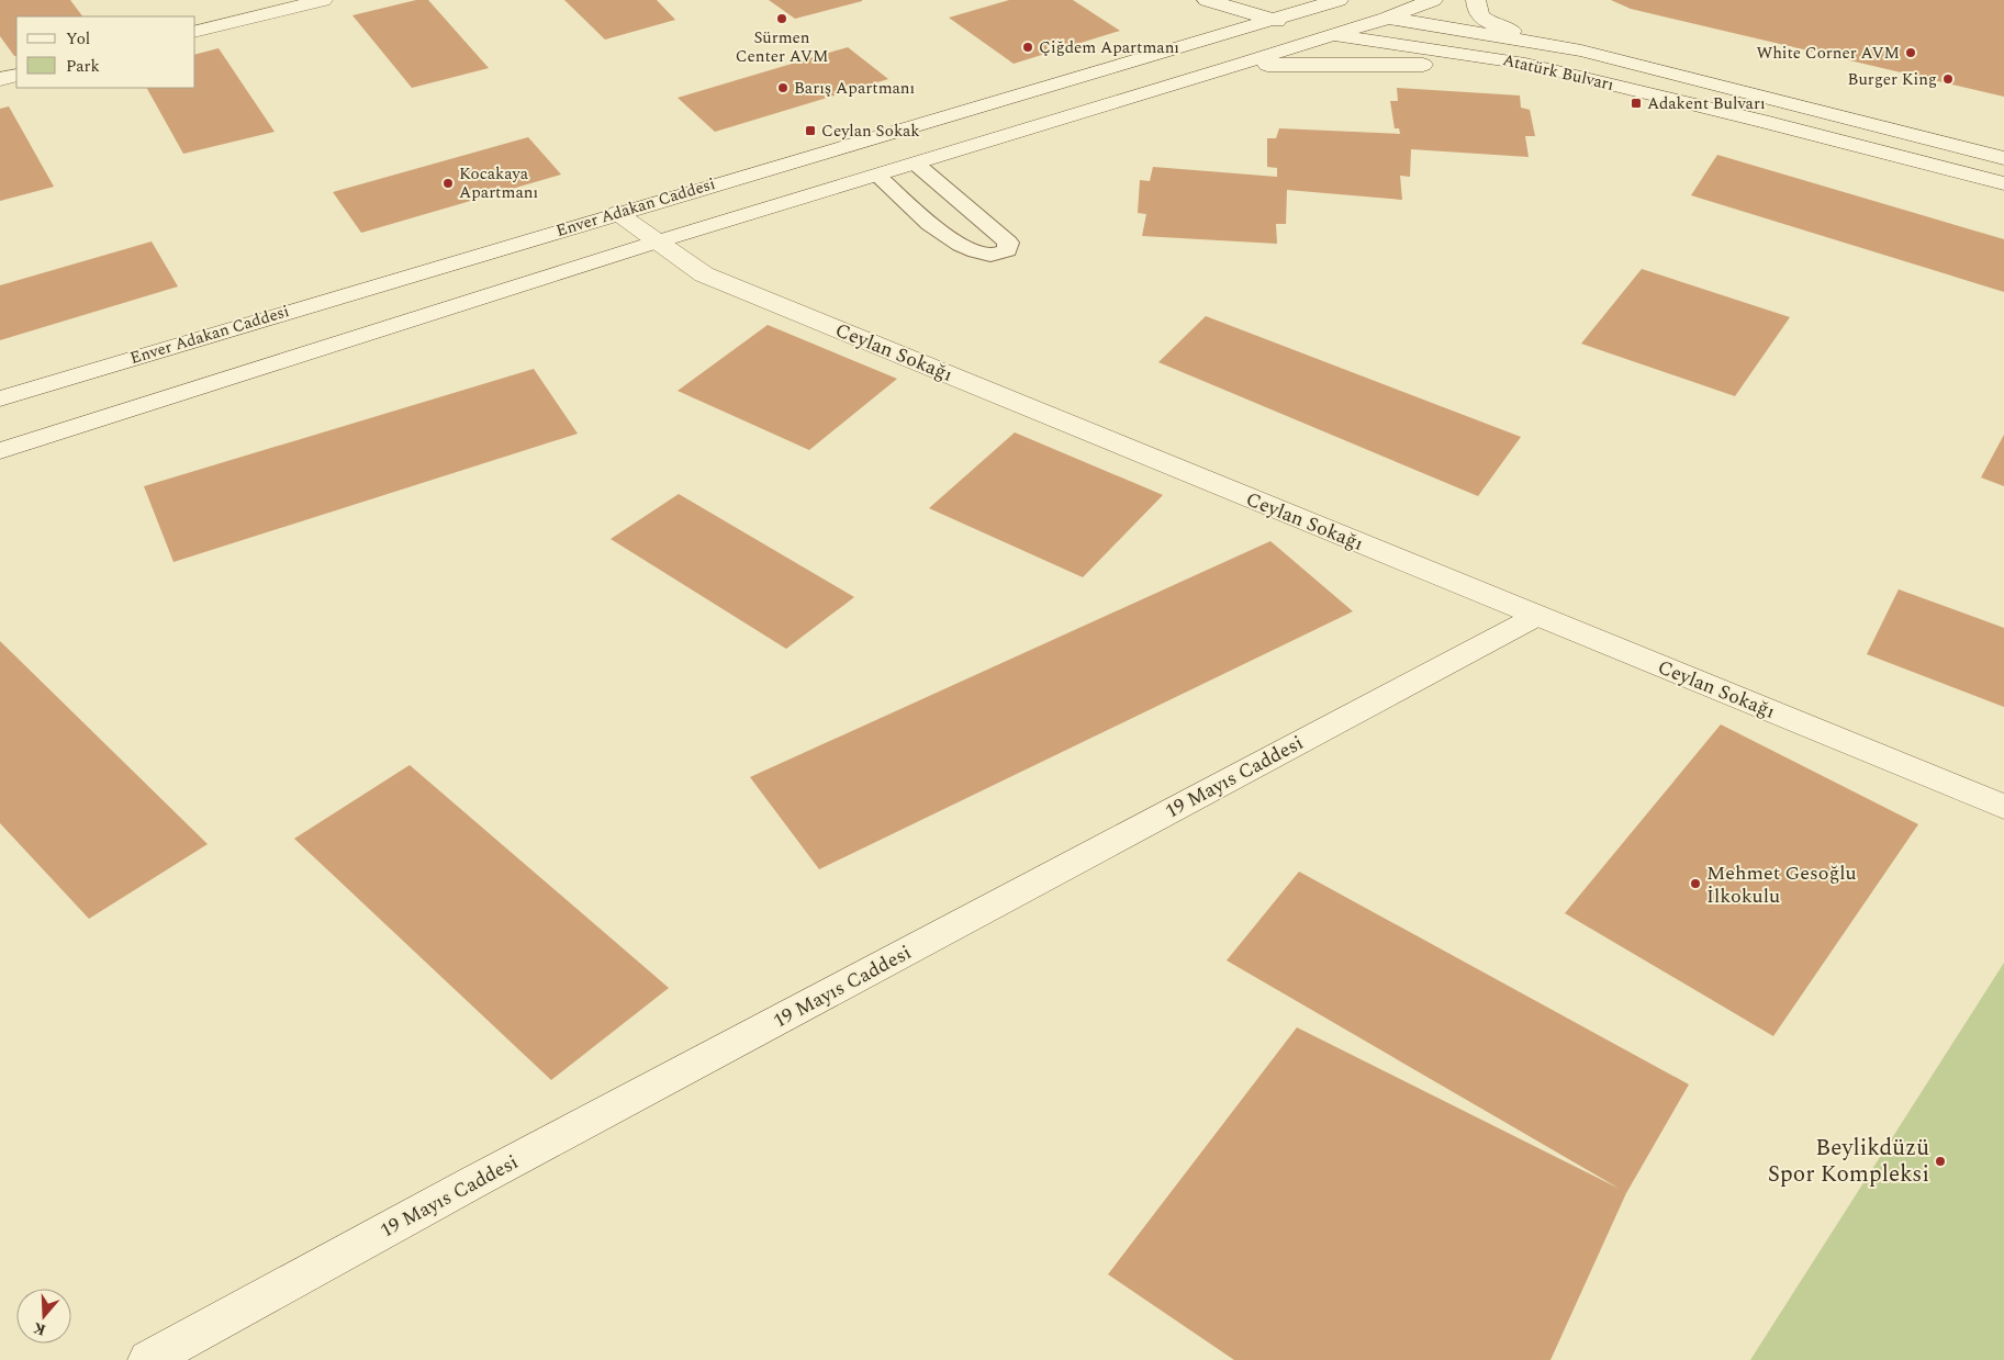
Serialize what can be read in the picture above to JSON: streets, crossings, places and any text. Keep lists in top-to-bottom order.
{
  "streets": {
    "main road": [
      "Atatürk Bulvarı",
      "Enver Adakan Caddesi",
      "Ceylan Sokağı",
      "19 Mayıs Caddesi"
    ]
  },
  "crossings": [
    ["Atatürk Bulvarı", "Enver Adakan Caddesi"],
    ["Enver Adakan Caddesi", "Ceylan Sokağı"],
    ["Ceylan Sokağı", "19 Mayıs Caddesi"]
  ],
  "places": {
    "other": [
      "Sürmen Center AVM",
      "Çiğdem Apartmanı",
      "White Corner AVM",
      "Burger King",
      "Barış Apartmanı",
      "Kocakaya Apartmanı",
      "Mehmet Gesoğlu İlkokulu",
      "Beylikdüzü Spor Kompleksi"
    ],
    "transit": ["Adakent Bulvarı", "Ceylan Sokak"]
  },
  "legend": ["Yol", "Park"],
  "north": "bottom"
}
